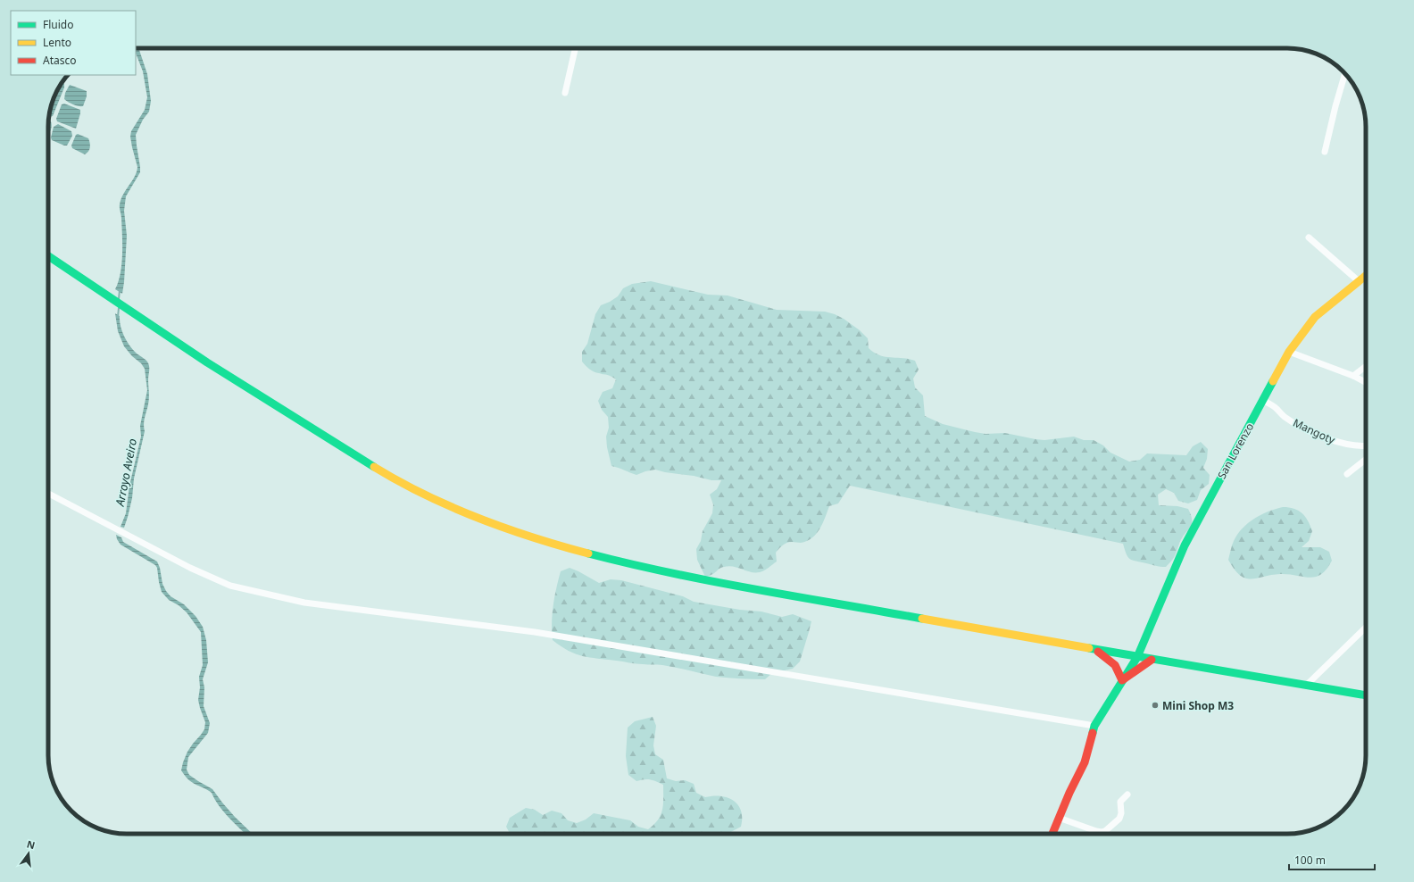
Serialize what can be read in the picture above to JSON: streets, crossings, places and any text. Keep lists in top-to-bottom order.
{
  "streets": {
    "main road": ["San Lorenzo"],
    "street": ["Mangoty"]
  },
  "crossings": [
    ["Mangoty", "San Lorenzo"]
  ],
  "water": ["Arroyo Aveiro"],
  "places": ["Mini Shop M3"],
  "legend": ["Fluido", "Lento", "Atasco"],
  "scale_bar": "100 m",
  "north": "top"
}
